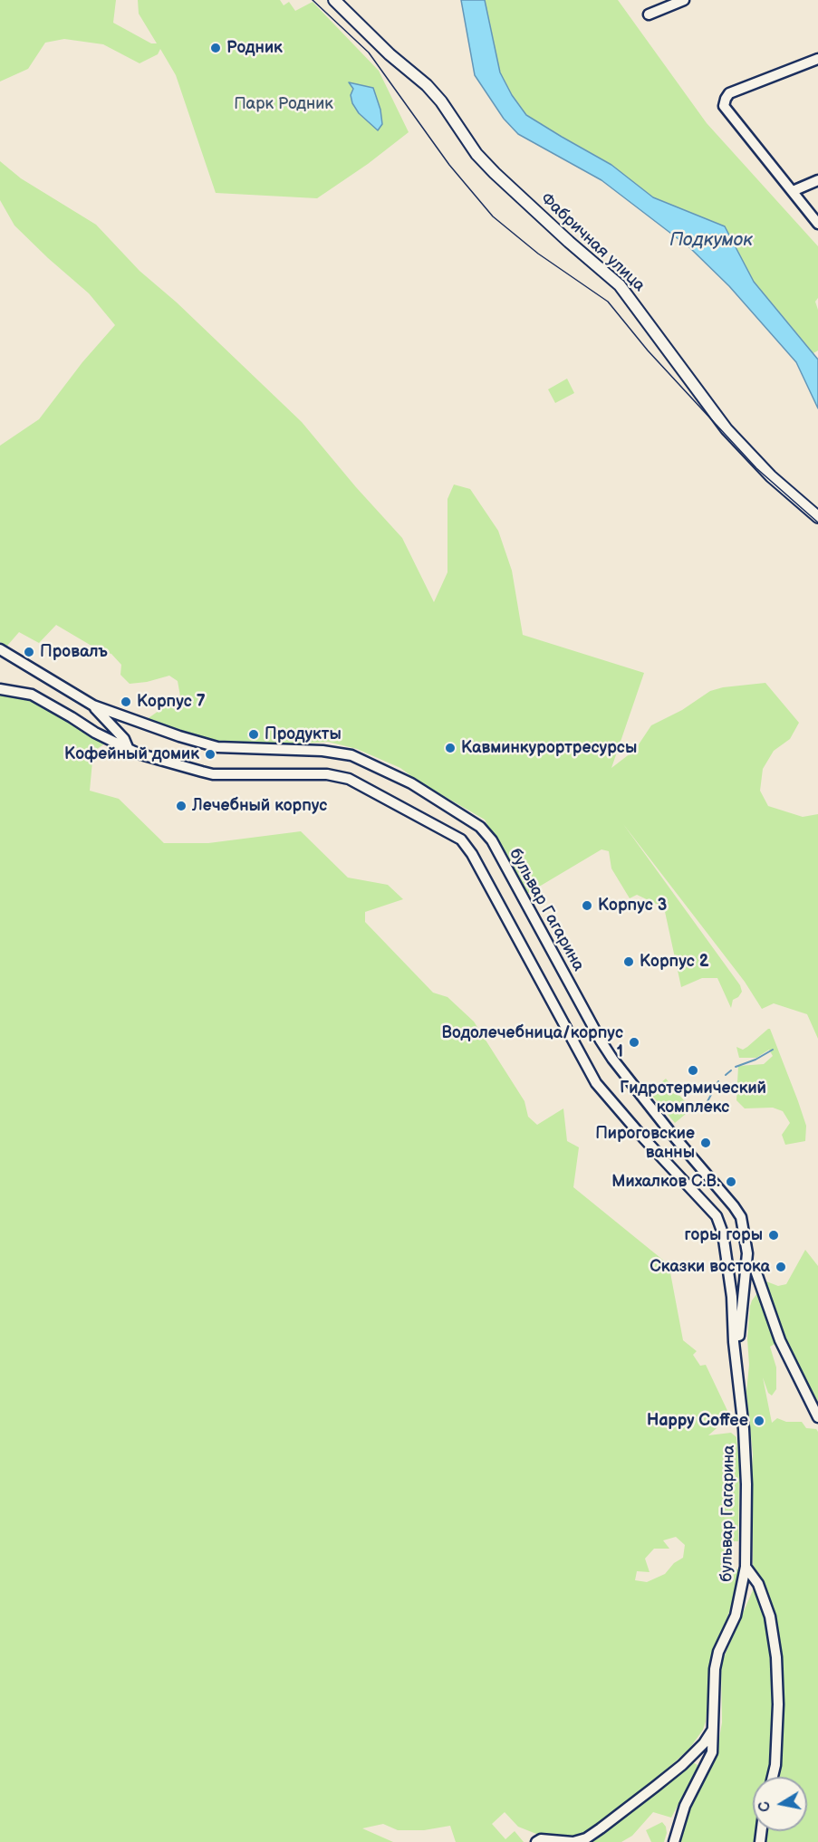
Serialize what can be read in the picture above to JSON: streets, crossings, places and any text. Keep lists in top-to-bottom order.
{
  "streets": {
    "main road": ["Фабричная улица"],
    "street": ["бульвар Гагарина"]
  },
  "water": ["Подкумок"],
  "parks": ["Парк Родник"],
  "places": [
    "Родник",
    "Провалъ",
    "Корпус 7",
    "Продукты",
    "Кавминкурортресурсы",
    "Кофейный домик",
    "Лечебный корпус",
    "Корпус 3",
    "Корпус 2",
    "Водолечебница/корпус 1",
    "Гидротермический комплекс",
    "Пироговские ванны",
    "Михалков С.В.",
    "горы горы",
    "Сказки востока",
    "Happy Coffee"
  ],
  "north": "left"
}
